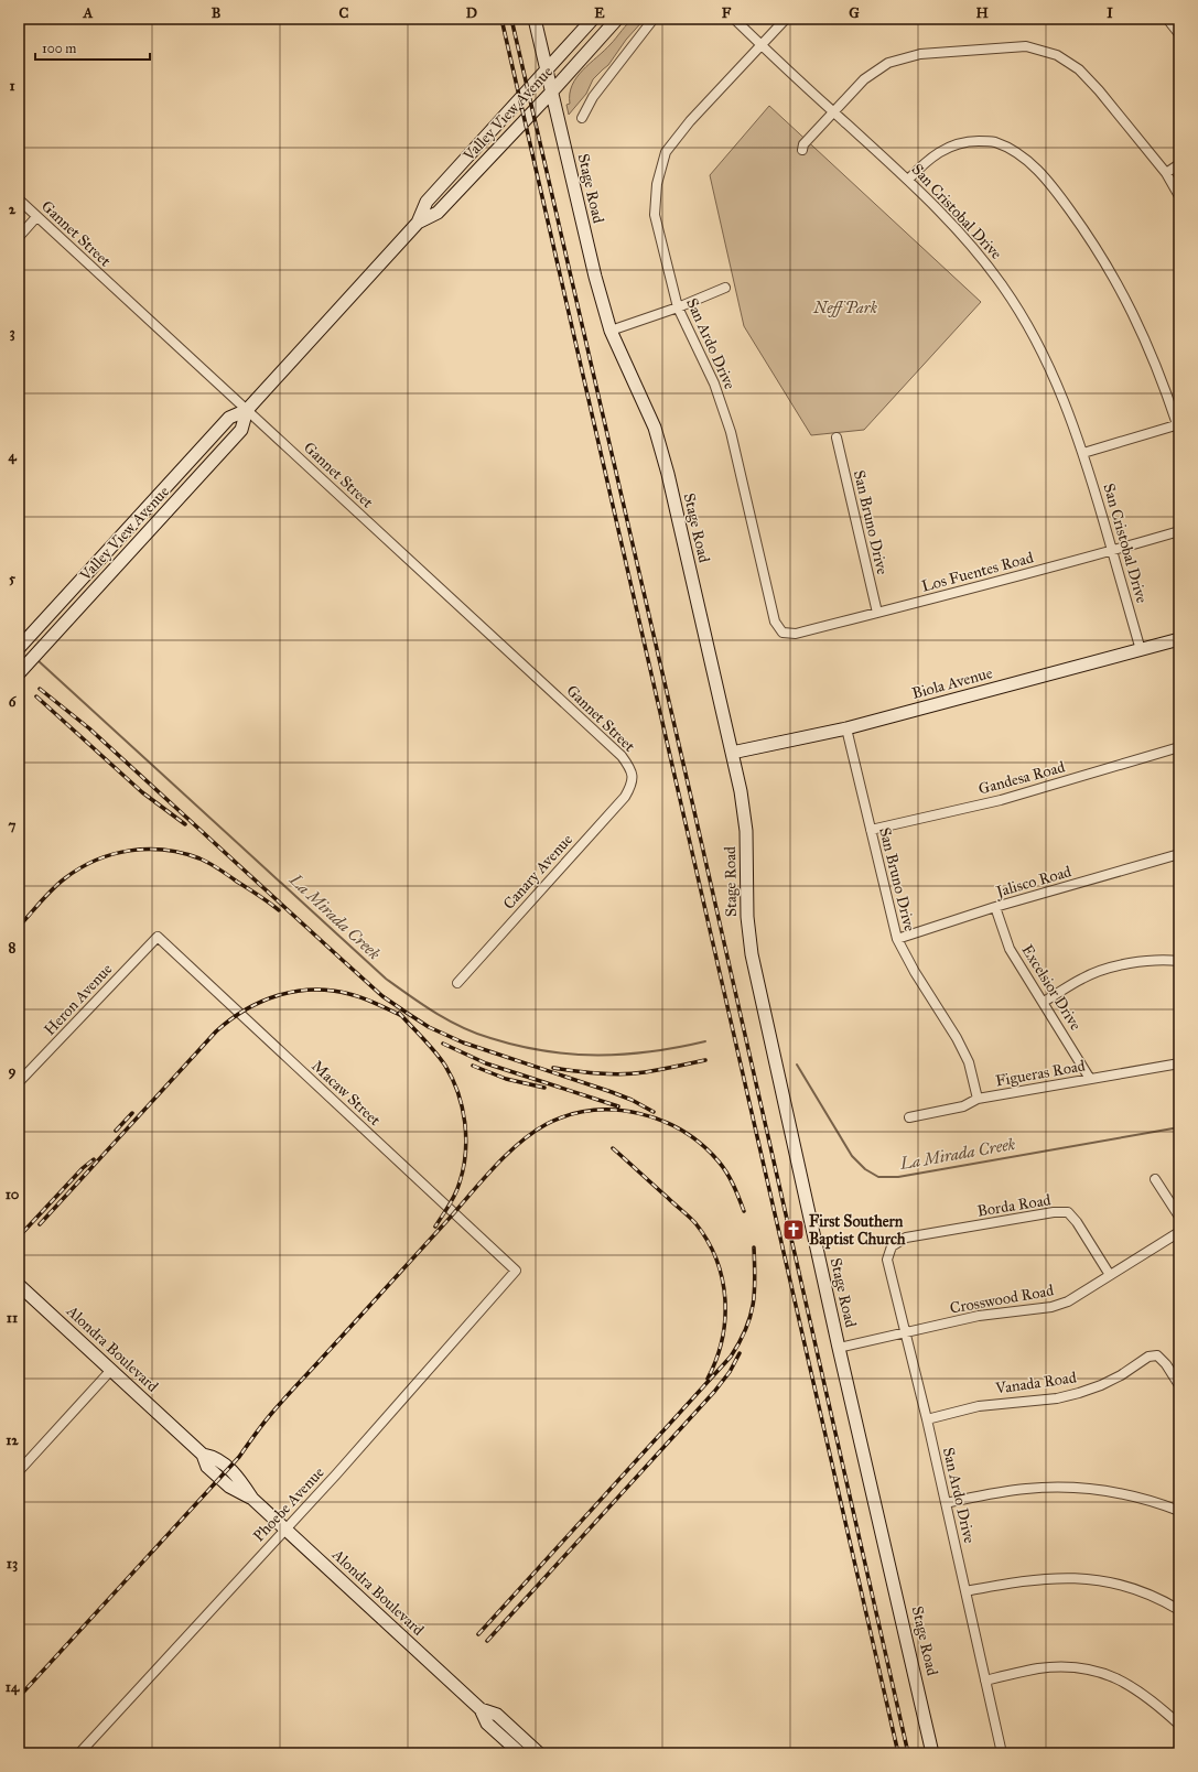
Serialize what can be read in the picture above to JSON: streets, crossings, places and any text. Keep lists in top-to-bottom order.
{
  "streets": {
    "main road": [
      "Valley View Avenue",
      "Stage Road",
      "Biola Avenue",
      "Alondra Boulevard"
    ],
    "street": [
      "San Cristobal Drive",
      "Gannet Street",
      "San Ardo Drive",
      "San Bruno Drive",
      "Los Fuentes Road",
      "Gandesa Road",
      "Canary Avenue",
      "Jalisco Road",
      "Excelsior Drive",
      "Heron Avenue",
      "Figueras Road",
      "Macaw Street",
      "Borda Road",
      "Crosswood Road",
      "Vanada Road",
      "Phoebe Avenue"
    ]
  },
  "crossings": [
    ["Valley View Avenue", "Stage Road"],
    ["Valley View Avenue", "Gannet Street"],
    ["Stage Road", "Biola Avenue"],
    ["Stage Road", "Crosswood Road"],
    ["San Cristobal Drive", "San Ardo Drive"],
    ["San Cristobal Drive", "Los Fuentes Road"],
    ["San Cristobal Drive", "Biola Avenue"],
    ["Gannet Street", "Canary Avenue"],
    ["San Ardo Drive", "Los Fuentes Road"],
    ["San Ardo Drive", "Borda Road"],
    ["San Ardo Drive", "Crosswood Road"],
    ["San Ardo Drive", "Vanada Road"],
    ["San Bruno Drive", "Los Fuentes Road"],
    ["San Bruno Drive", "Biola Avenue"],
    ["San Bruno Drive", "Gandesa Road"],
    ["San Bruno Drive", "Jalisco Road"],
    ["San Bruno Drive", "Figueras Road"],
    ["Jalisco Road", "Excelsior Drive"],
    ["Excelsior Drive", "Figueras Road"],
    ["Heron Avenue", "Macaw Street"],
    ["Macaw Street", "Phoebe Avenue"],
    ["Borda Road", "Crosswood Road"],
    ["Alondra Boulevard", "Phoebe Avenue"]
  ],
  "water": ["La Mirada Creek"],
  "parks": ["Neff Park"],
  "places": {
    "church": ["First Southern Baptist Church"]
  },
  "scale_bar": "100 m",
  "grid": {
    "columns": [
      "A",
      "B",
      "C",
      "D",
      "E",
      "F",
      "G",
      "H",
      "I"
    ],
    "rows": [
      "1",
      "2",
      "3",
      "4",
      "5",
      "6",
      "7",
      "8",
      "9",
      "10",
      "11",
      "12",
      "13",
      "14"
    ]
  }
}
